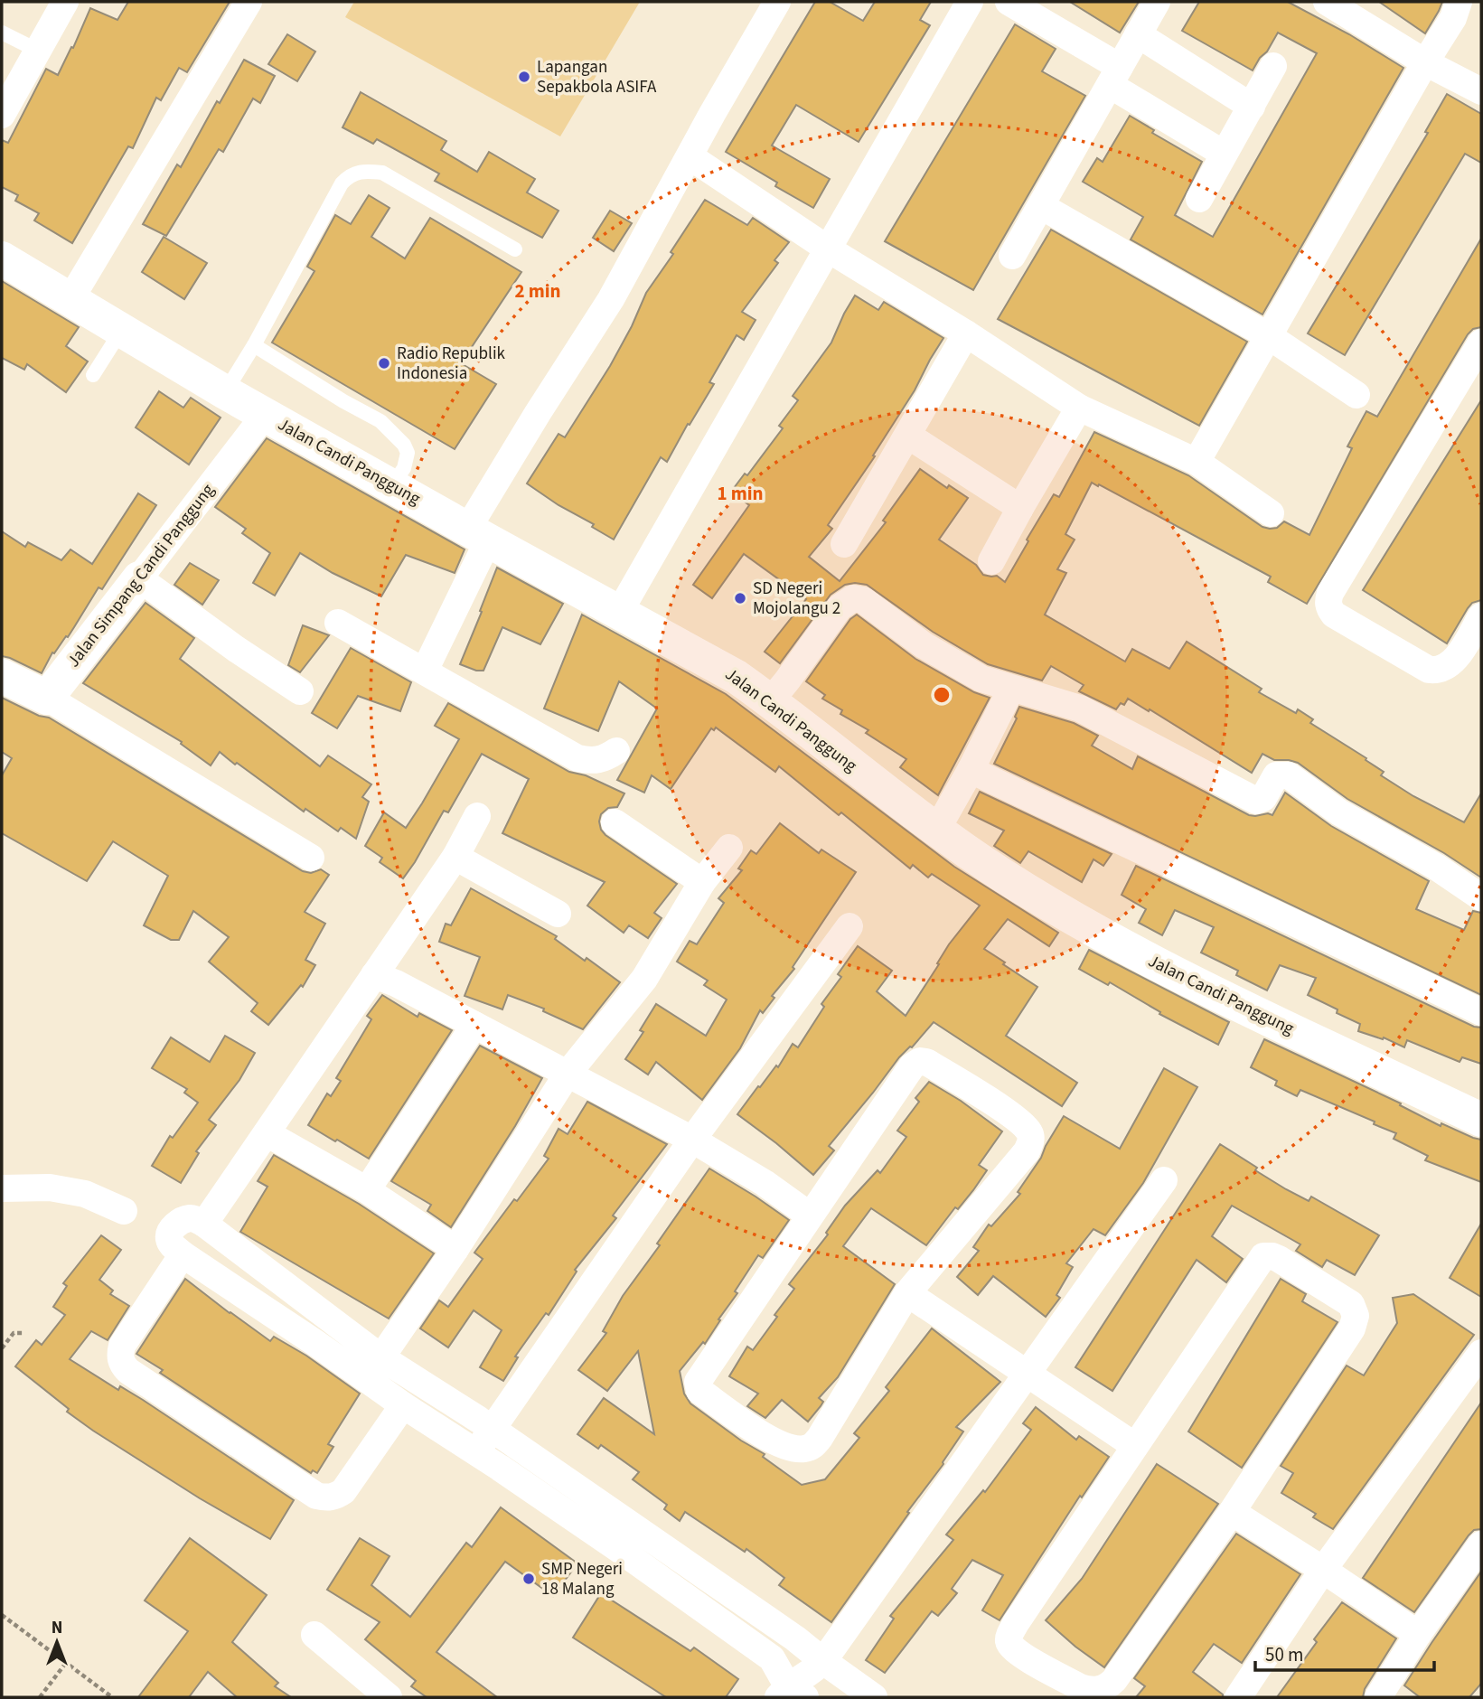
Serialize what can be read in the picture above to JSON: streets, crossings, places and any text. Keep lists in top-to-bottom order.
{
  "streets": {
    "main road": ["Jalan Candi Panggung", "Jalan Simpang Candi Panggung"]
  },
  "crossings": [
    ["Jalan Candi Panggung", "Jalan Simpang Candi Panggung"]
  ],
  "places": [
    "Lapangan Sepakbola ASIFA",
    "Radio Republik Indonesia",
    "SD Negeri Mojolangu 2",
    "SMP Negeri 18 Malang"
  ],
  "scale_bar": "50 m",
  "north": "top",
  "rings": ["2 min", "1 min"]
}
